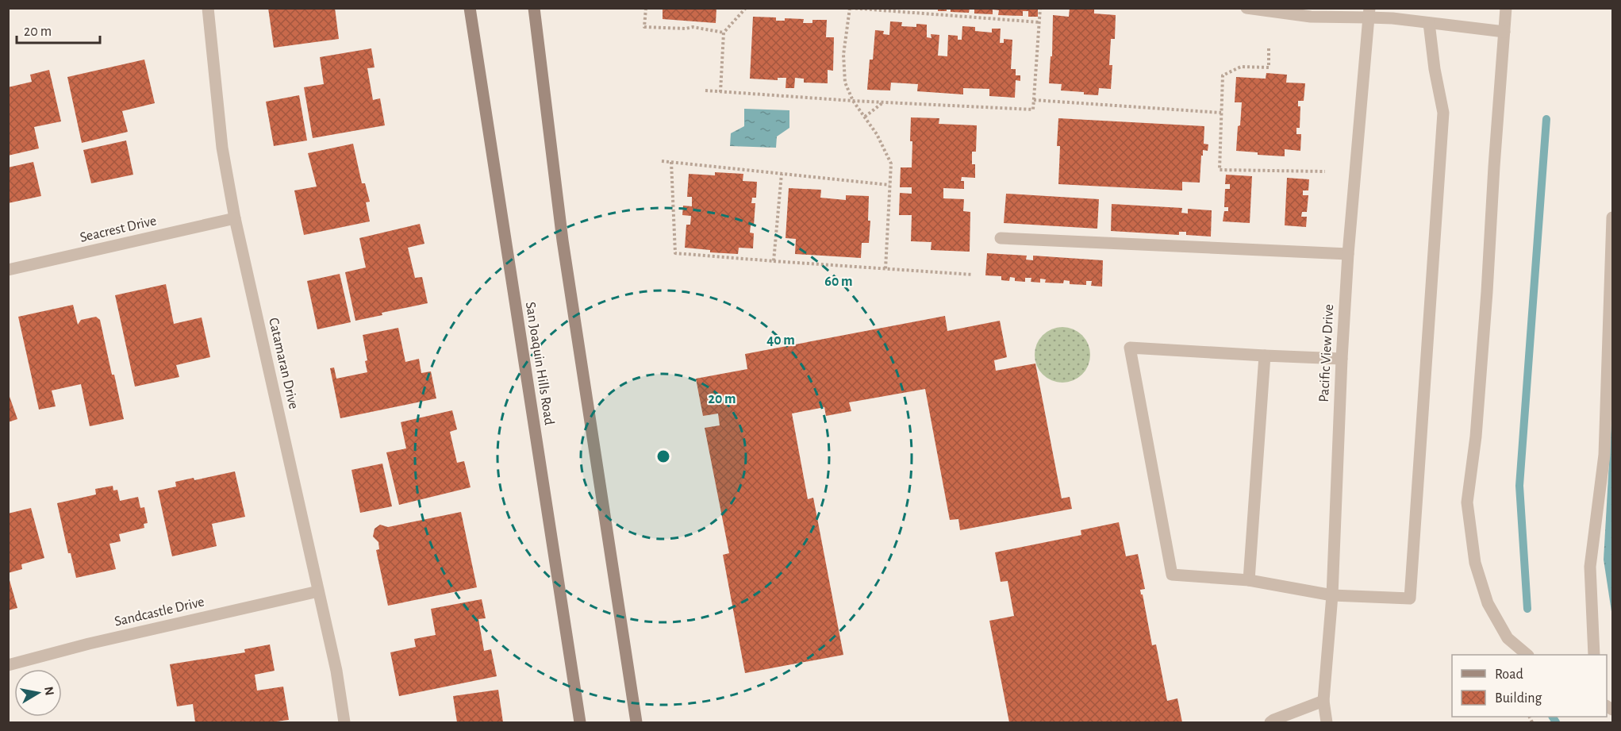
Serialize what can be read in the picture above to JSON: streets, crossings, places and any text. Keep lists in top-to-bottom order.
{
  "streets": {
    "main road": ["San Joaquin Hills Road"],
    "street": [
      "Seacrest Drive",
      "Pacific View Drive",
      "Catamaran Drive",
      "Sandcastle Drive"
    ]
  },
  "crossings": [
    ["Seacrest Drive", "Catamaran Drive"],
    ["Catamaran Drive", "Sandcastle Drive"]
  ],
  "legend": ["Road", "Building"],
  "scale_bar": "20 m",
  "north": "right",
  "rings": ["60 m", "40 m", "20 m"]
}
